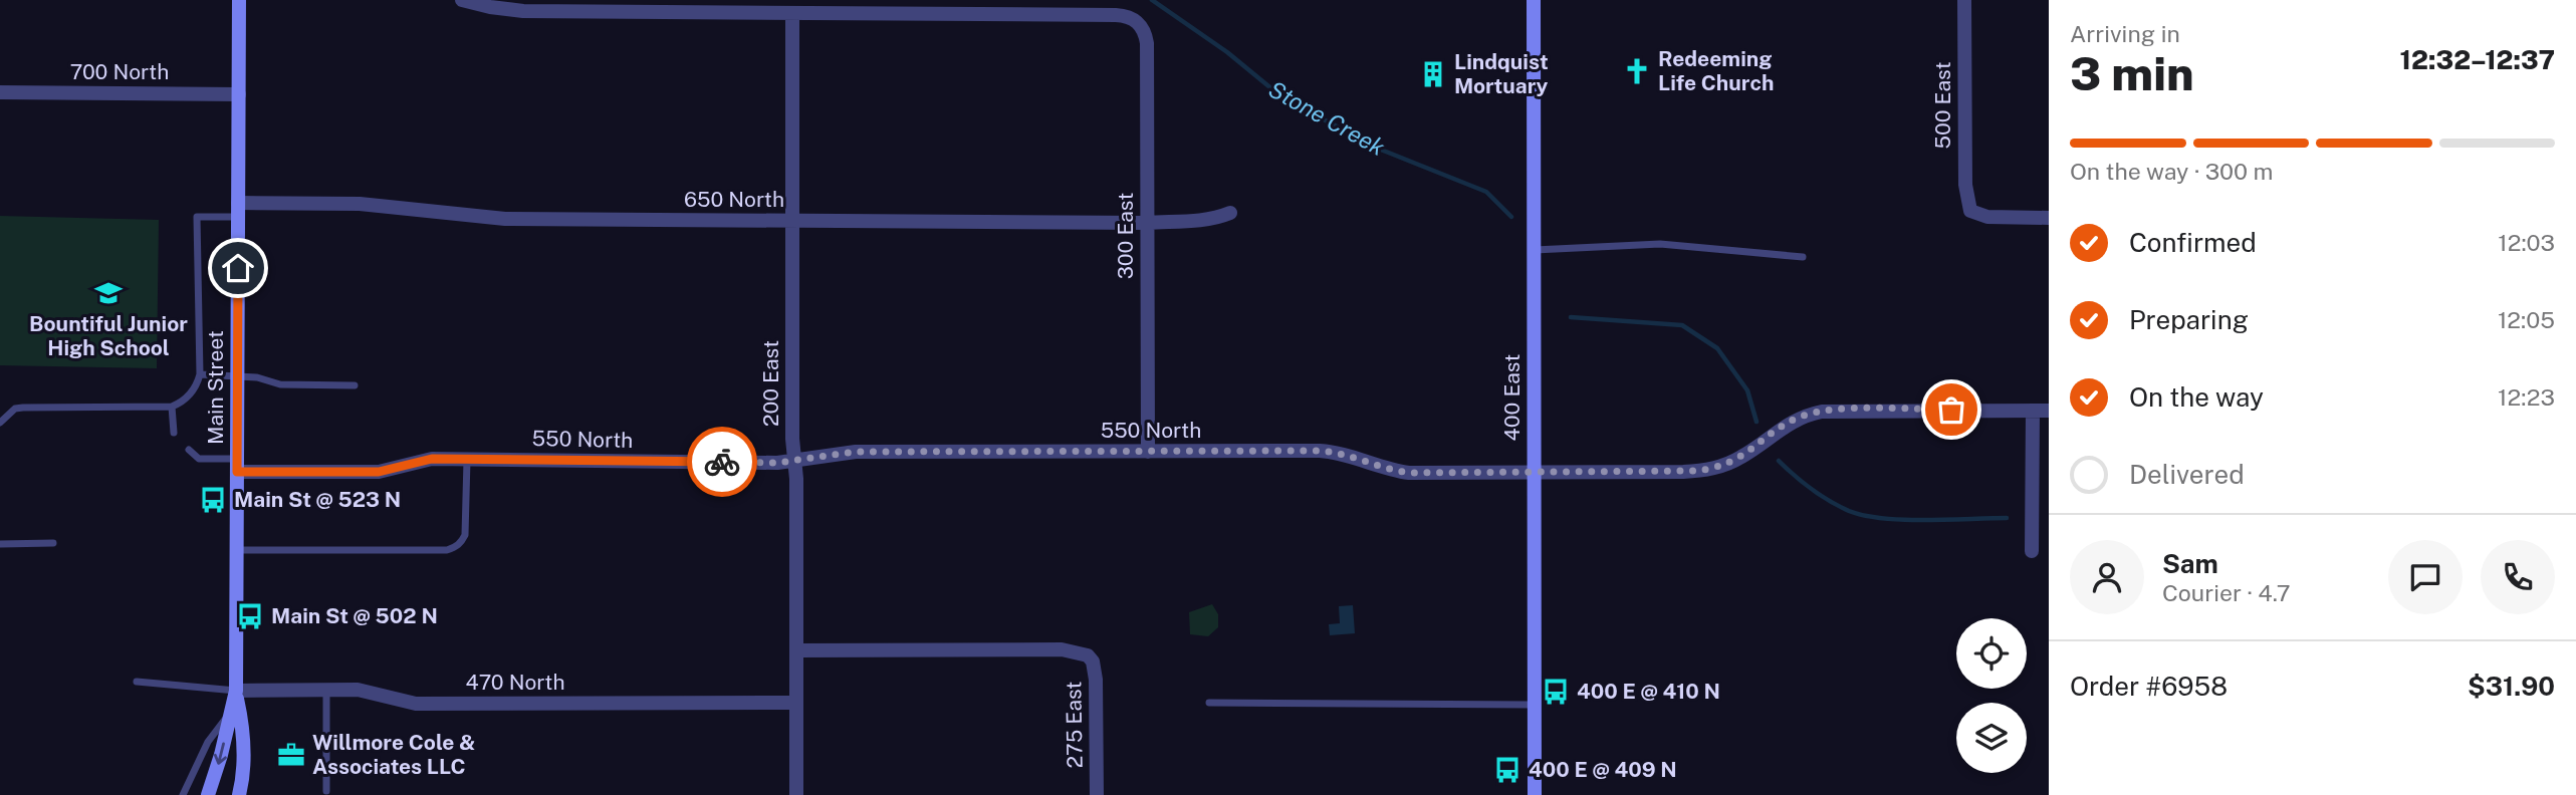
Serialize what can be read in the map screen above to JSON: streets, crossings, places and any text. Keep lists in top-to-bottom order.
{
  "streets": {
    "main road": ["Main Street", "400 East"],
    "street": [
      "700 North",
      "500 East",
      "650 North",
      "300 East",
      "200 East",
      "550 North",
      "470 North",
      "275 East"
    ]
  },
  "crossings": [
    ["700 North", "Main Street"],
    ["650 North", "300 East"],
    ["650 North", "200 East"],
    ["650 North", "Main Street"],
    ["300 East", "550 North"],
    ["200 East", "550 North"],
    ["200 East", "470 North"],
    ["200 East", "275 East"],
    ["Main Street", "550 North"],
    ["Main Street", "470 North"],
    ["400 East", "550 North"]
  ],
  "water": ["Stone Creek"],
  "places": {
    "church": ["Redeeming Life Church"],
    "building": ["Lindquist Mortuary"],
    "school or university": ["Bountiful Junior High School"],
    "bus stop": [
      "Main St @ 523 N",
      "Main St @ 502 N",
      "400 E @ 410 N",
      "400 E @ 409 N"
    ],
    "office": ["Willmore Cole & Associates LLC"]
  },
  "page": {
    "heading": ["3 min", "Arriving in", "12:32–12:37"],
    "panel": [
      "Sam",
      "Courier · 4.7",
      "Order #6958",
      "$31.90"
    ],
    "bar": "On the way · 300 m",
    "list": [
      ["Confirmed", "12:03"],
      ["Preparing", "12:05"],
      ["On the way", "12:23"],
      "Delivered"
    ]
  }
}
